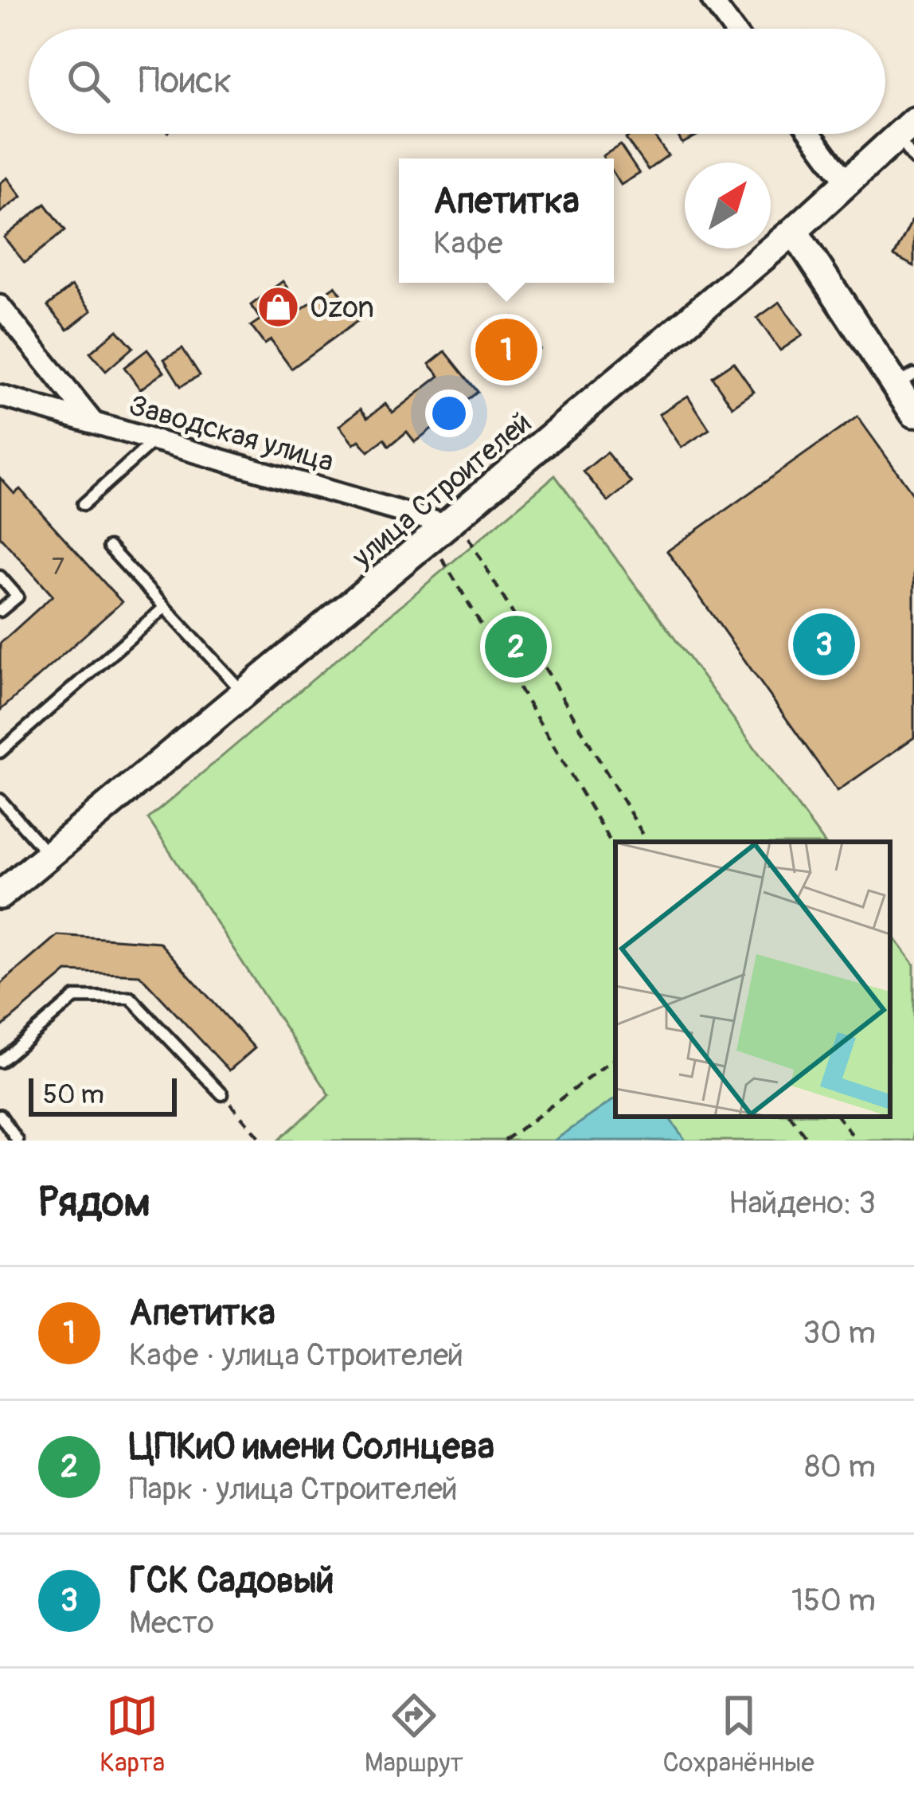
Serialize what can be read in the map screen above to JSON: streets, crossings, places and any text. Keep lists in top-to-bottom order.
{
  "streets": {
    "main road": ["улица Строителей"],
    "street": ["Заводская улица"]
  },
  "crossings": [
    ["Заводская улица", "улица Строителей"]
  ],
  "places": {
    "shop": ["Ozon"]
  },
  "house_numbers": ["7"],
  "scale_bar": "50 m",
  "north": "top right",
  "page": {
    "search": "Поиск",
    "popup": ["Апетитка", "Кафе"],
    "pins": ["1", "3", "2"],
    "scale": "50 m",
    "heading": ["Рядом", "Найдено: 3"],
    "list": [
      {
        "mark": "1",
        "name": "Апетитка",
        "note": "Кафе · улица Строителей",
        "value": "30 m"
      },
      {
        "mark": "2",
        "name": "ЦПКиО имени Солнцева",
        "note": "Парк · улица Строителей",
        "value": "80 m"
      },
      {
        "mark": "3",
        "name": "ГСК Садовый",
        "note": "Место",
        "value": "150 m"
      }
    ],
    "nav": ["Карта", "Маршрут", "Сохранённые"]
  }
}
